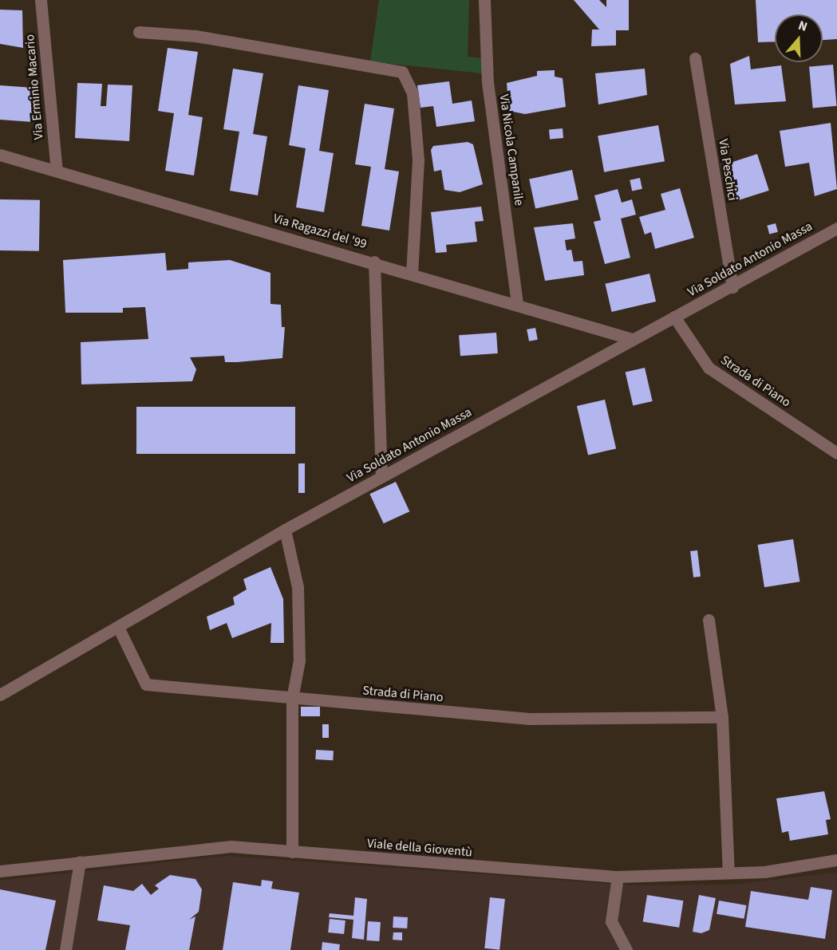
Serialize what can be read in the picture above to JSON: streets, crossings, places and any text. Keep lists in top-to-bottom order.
{
  "streets": {
    "street": [
      "Via Erminio Macario",
      "Via Nicola Campanile",
      "Via Peschici",
      "Via Ragazzi del '99",
      "Via Soldato Antonio Massa",
      "Strada di Piano",
      "Viale della Gioventù"
    ]
  },
  "crossings": [
    ["Via Erminio Macario", "Via Ragazzi del '99"],
    ["Via Nicola Campanile", "Via Ragazzi del '99"],
    ["Via Peschici", "Via Soldato Antonio Massa"],
    ["Via Ragazzi del '99", "Via Soldato Antonio Massa"],
    ["Via Soldato Antonio Massa", "Strada di Piano"]
  ],
  "north": "top"
}
